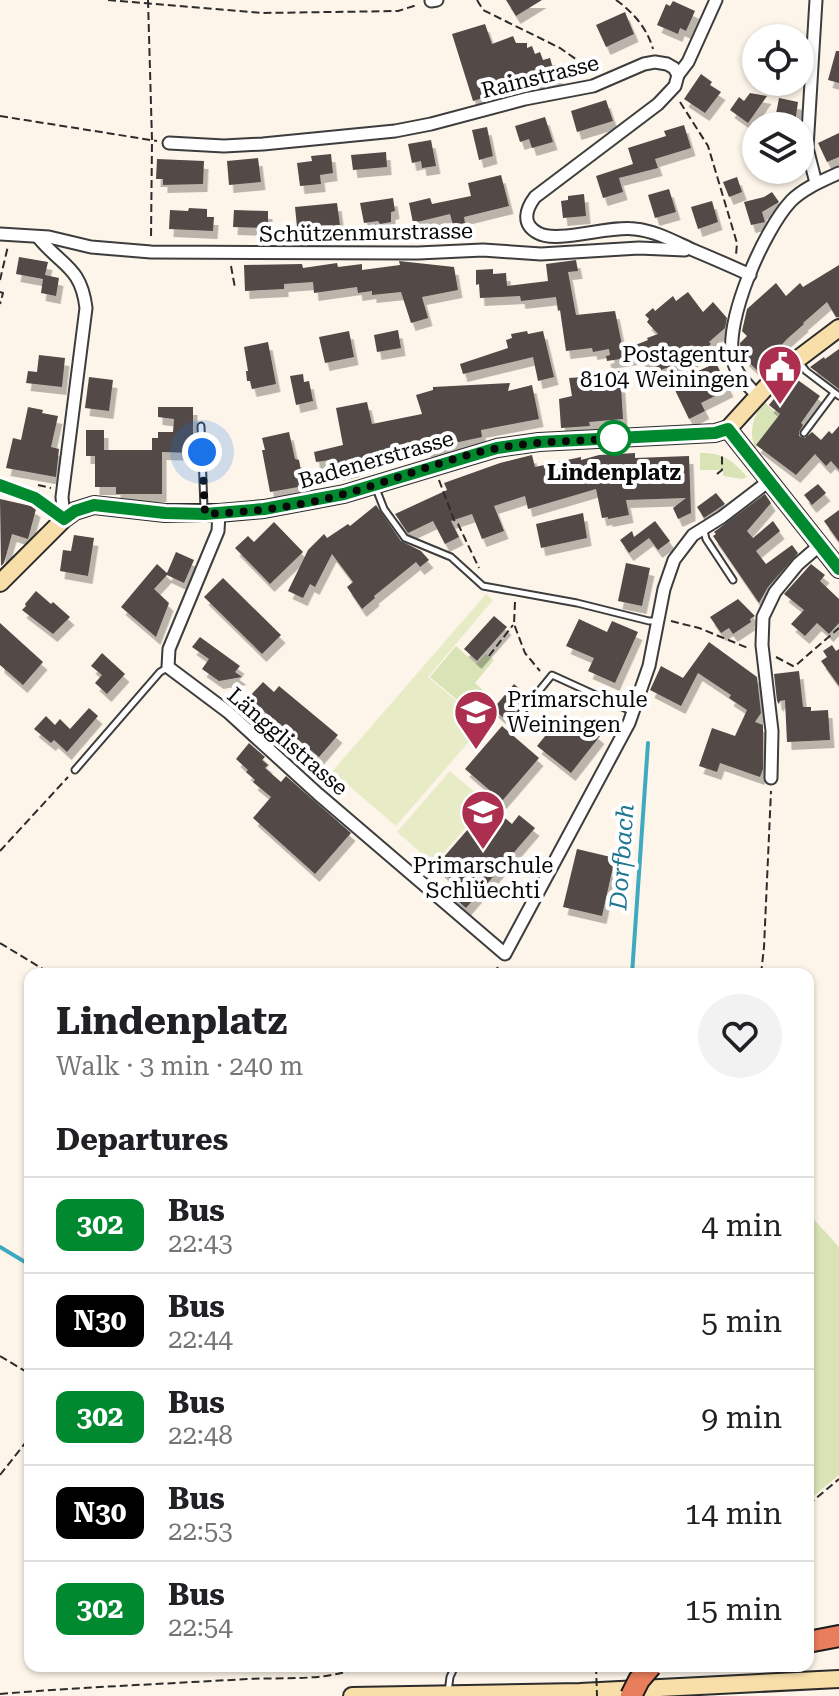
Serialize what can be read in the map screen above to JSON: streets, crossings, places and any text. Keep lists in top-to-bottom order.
{
  "streets": {
    "street": [
      "Rainstrasse",
      "Schützenmurstrasse",
      "Badenerstrasse",
      "Längglistrasse"
    ]
  },
  "water": ["Dorfbach"],
  "places": {
    "public building": ["Postagentur 8104 Weiningen"],
    "other": ["Lindenplatz"],
    "school or university": ["Primarschule Weiningen", "Primarschule Schlüechti"]
  },
  "lines": ["bus line 302"],
  "page": {
    "heading": [
      ["Lindenplatz", "Walk · 3 min · 240 m"],
      "Departures"
    ],
    "list": [
      {
        "mark": "302",
        "name": "Bus",
        "note": "22:43",
        "value": "4 min"
      },
      {
        "mark": "N30",
        "name": "Bus",
        "note": "22:44",
        "value": "5 min"
      },
      {
        "mark": "302",
        "name": "Bus",
        "note": "22:48",
        "value": "9 min"
      },
      {
        "mark": "N30",
        "name": "Bus",
        "note": "22:53",
        "value": "14 min"
      },
      {
        "mark": "302",
        "name": "Bus",
        "note": "22:54",
        "value": "15 min"
      }
    ]
  }
}
